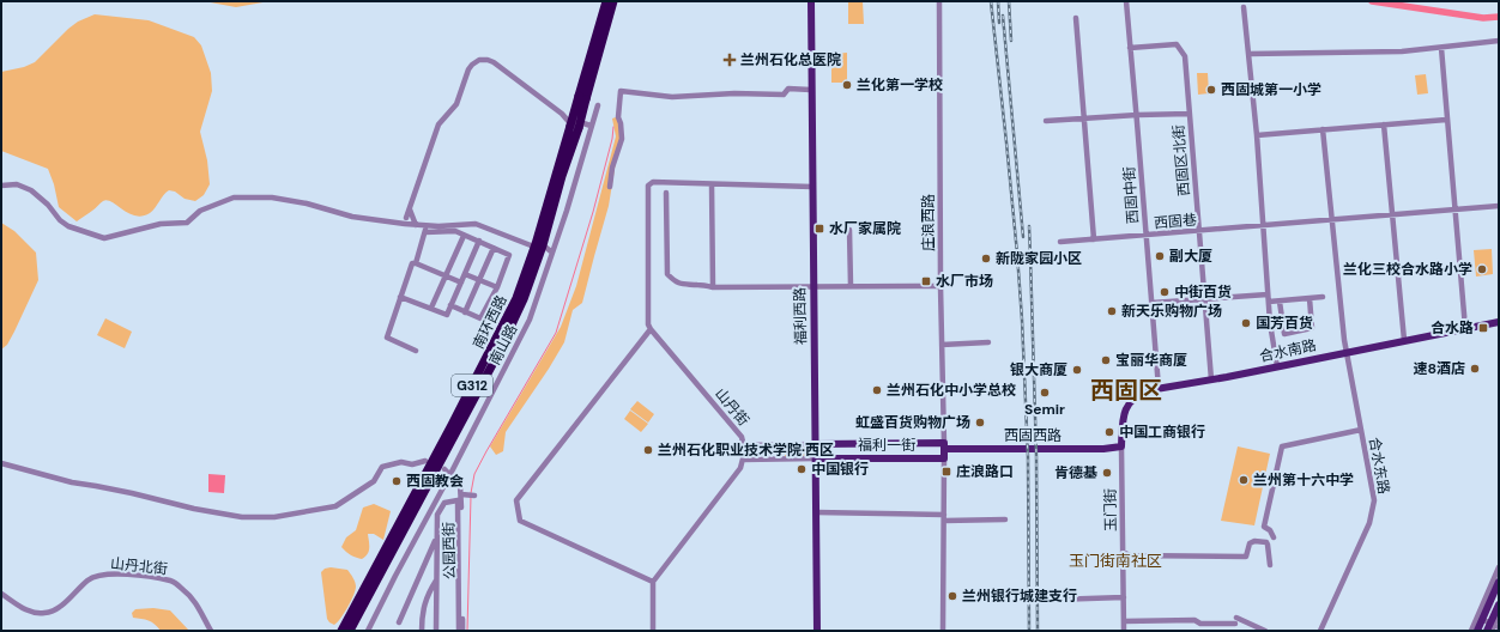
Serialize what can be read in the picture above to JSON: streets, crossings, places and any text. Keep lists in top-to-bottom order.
{
  "streets": {
    "highway": ["南环西路", "G312"],
    "main road": [
      "福利西路",
      "合水南路",
      "西固西路",
      "福利一街"
    ],
    "street": [
      "西固区北街",
      "西固中街",
      "西固巷",
      "庄浪西路",
      "南山路",
      "山丹街",
      "合水东路",
      "玉门街",
      "公园西街",
      "山丹北街"
    ]
  },
  "crossings": [
    ["西固区北街", "西固中街"],
    ["西固区北街", "西固巷"],
    ["西固区北街", "合水南路"],
    ["西固中街", "西固巷"],
    ["西固中街", "合水南路"],
    ["西固巷", "合水东路"],
    ["庄浪西路", "西固西路"],
    ["庄浪西路", "福利一街"],
    ["福利西路", "福利一街"],
    ["南山路", "公园西街"],
    ["合水南路", "西固西路"],
    ["合水南路", "合水东路"],
    ["合水南路", "玉门街"],
    ["山丹街", "福利一街"],
    ["西固西路", "福利一街"],
    ["西固西路", "玉门街"]
  ],
  "districts": ["西固区", "玉门街南社区"],
  "places": {
    "health": ["兰州石化总医院"],
    "other": [
      "兰化第一学校",
      "西固城第一小学",
      "副大厦",
      "新陇家园小区",
      "兰化三校合水路小学",
      "中街百货",
      "新天乐购物广场",
      "国芳百货",
      "宝丽华商厦",
      "速8酒店",
      "银大商厦",
      "兰州石化中小学总校",
      "Semir",
      "虹盛百货购物广场",
      "中国工商银行",
      "兰州石化职业技术学院·西区",
      "中国银行",
      "肯德基",
      "兰州第十六中学",
      "西固教会",
      "兰州银行城建支行"
    ],
    "transit": [
      "水厂家属院",
      "水厂市场",
      "合水路",
      "庄浪路口"
    ]
  }
}
